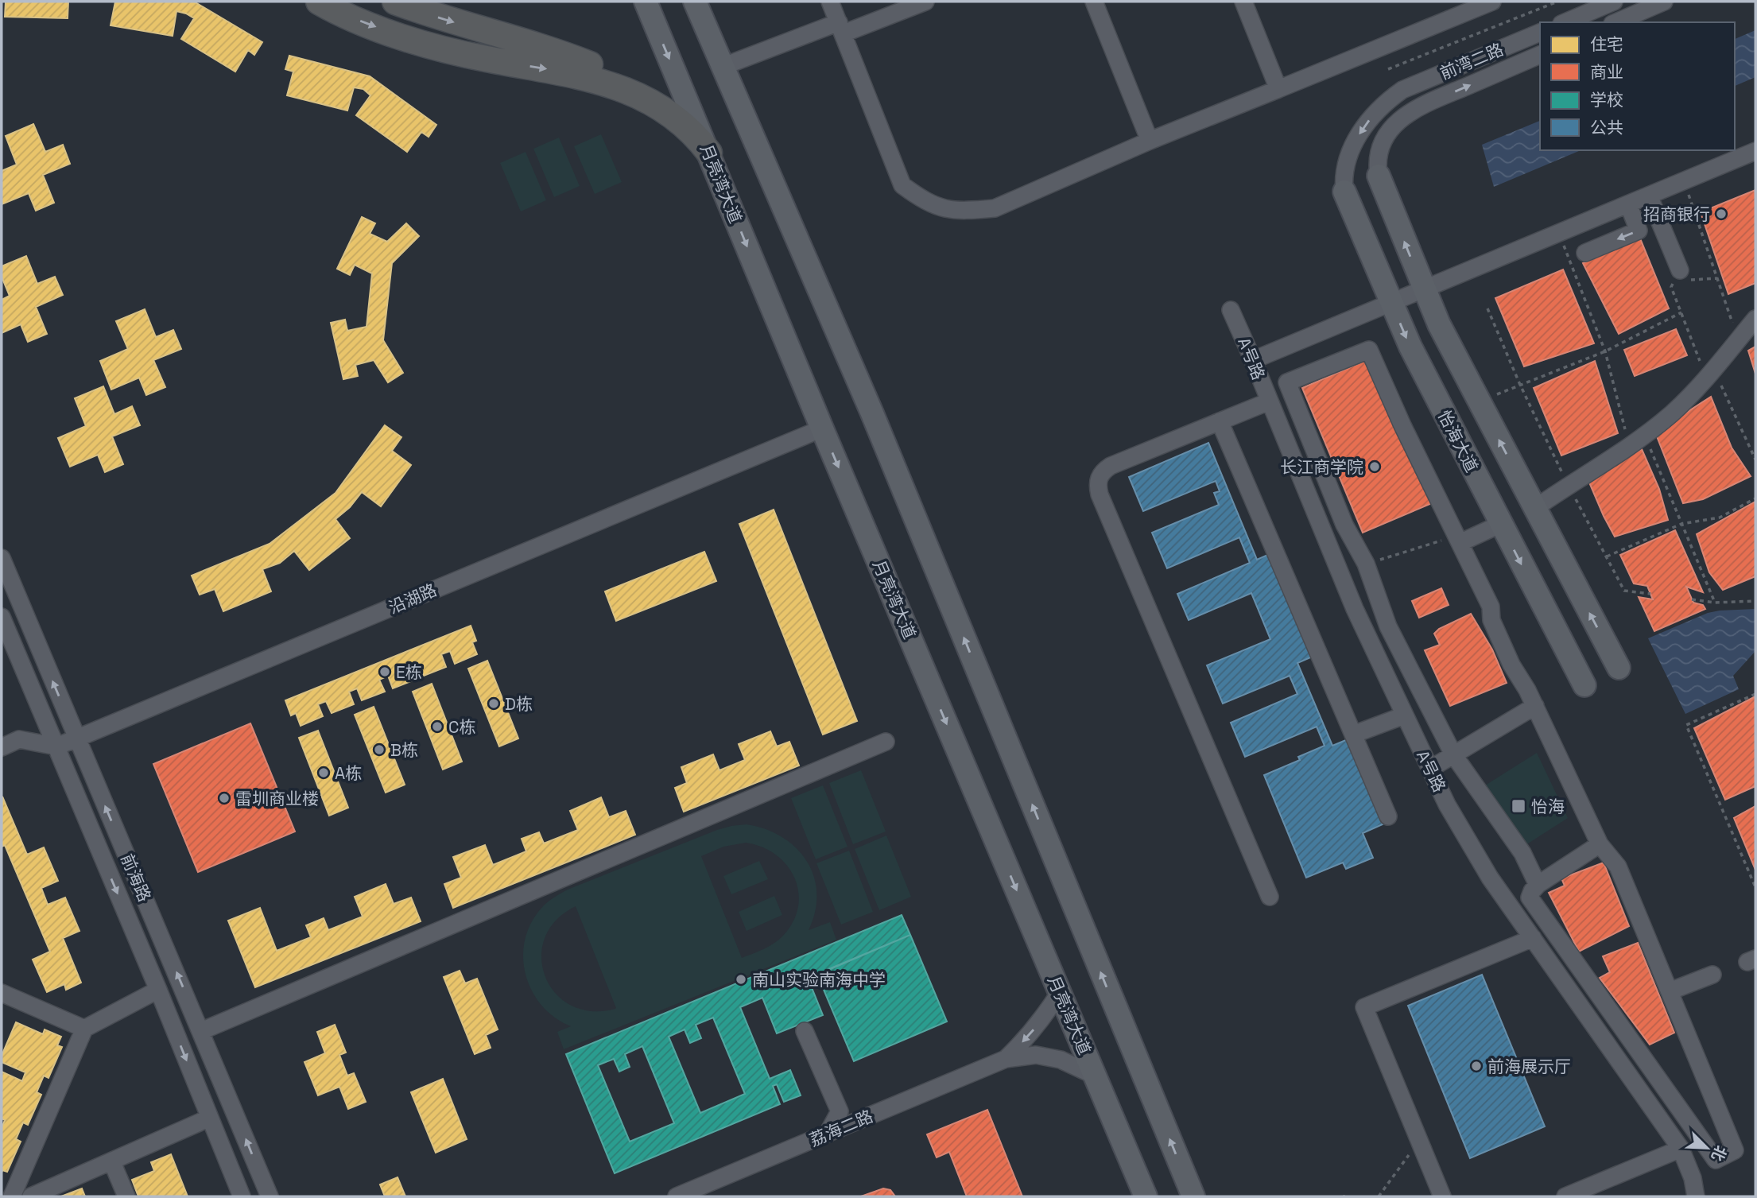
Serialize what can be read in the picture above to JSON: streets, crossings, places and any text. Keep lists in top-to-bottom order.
{
  "streets": {
    "main road": ["月亮湾大道", "怡海大道"],
    "street": [
      "前湾二路",
      "A号路",
      "沿湖路",
      "前海路",
      "荔海二路"
    ]
  },
  "crossings": [
    ["前湾二路", "怡海大道"],
    ["月亮湾大道", "沿湖路"],
    ["月亮湾大道", "荔海二路"],
    ["沿湖路", "前海路"]
  ],
  "places": {
    "other": [
      "招商银行",
      "长江商学院",
      "E栋",
      "D栋",
      "C栋",
      "B栋",
      "A栋",
      "雷圳商业楼",
      "南山实验南海中学",
      "前海展示厅"
    ],
    "transit": ["怡海"]
  },
  "legend": [
    "住宅",
    "商业",
    "学校",
    "公共"
  ],
  "north": "bottom right"
}
